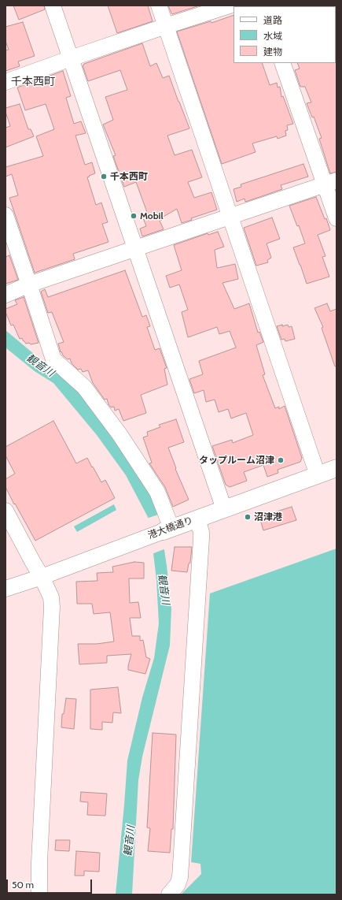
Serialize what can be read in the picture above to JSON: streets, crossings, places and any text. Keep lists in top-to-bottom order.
{
  "streets": {
    "main road": ["港大橋通り"]
  },
  "districts": ["千本西町"],
  "water": ["観音川"],
  "places": [
    "千本西町",
    "Mobil",
    "タップルーム沼津",
    "沼津港"
  ],
  "legend": ["道路", "水域", "建物"],
  "scale_bar": "50 m"
}
